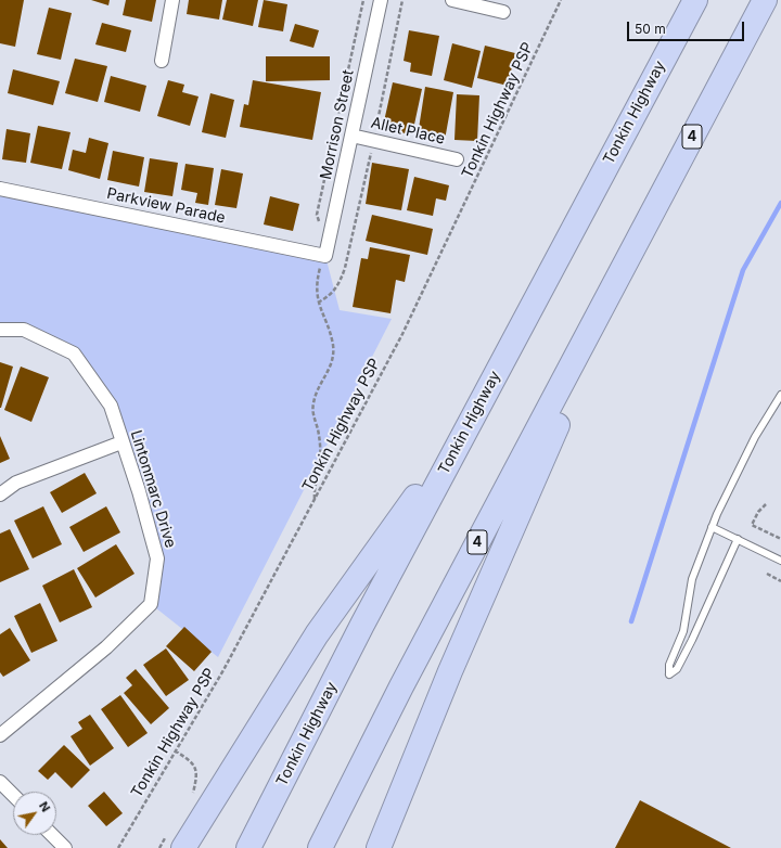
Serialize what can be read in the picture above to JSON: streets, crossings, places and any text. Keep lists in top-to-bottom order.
{
  "streets": {
    "highway": ["Tonkin Highway", "4"],
    "street": [
      "Morrison Street",
      "Allet Place",
      "Parkview Parade",
      "Lintonmarc Drive"
    ],
    "path": ["Tonkin Highway PSP"]
  },
  "crossings": [
    ["Morrison Street", "Allet Place"],
    ["Morrison Street", "Parkview Parade"]
  ],
  "scale_bar": "50 m",
  "north": "top right"
}
